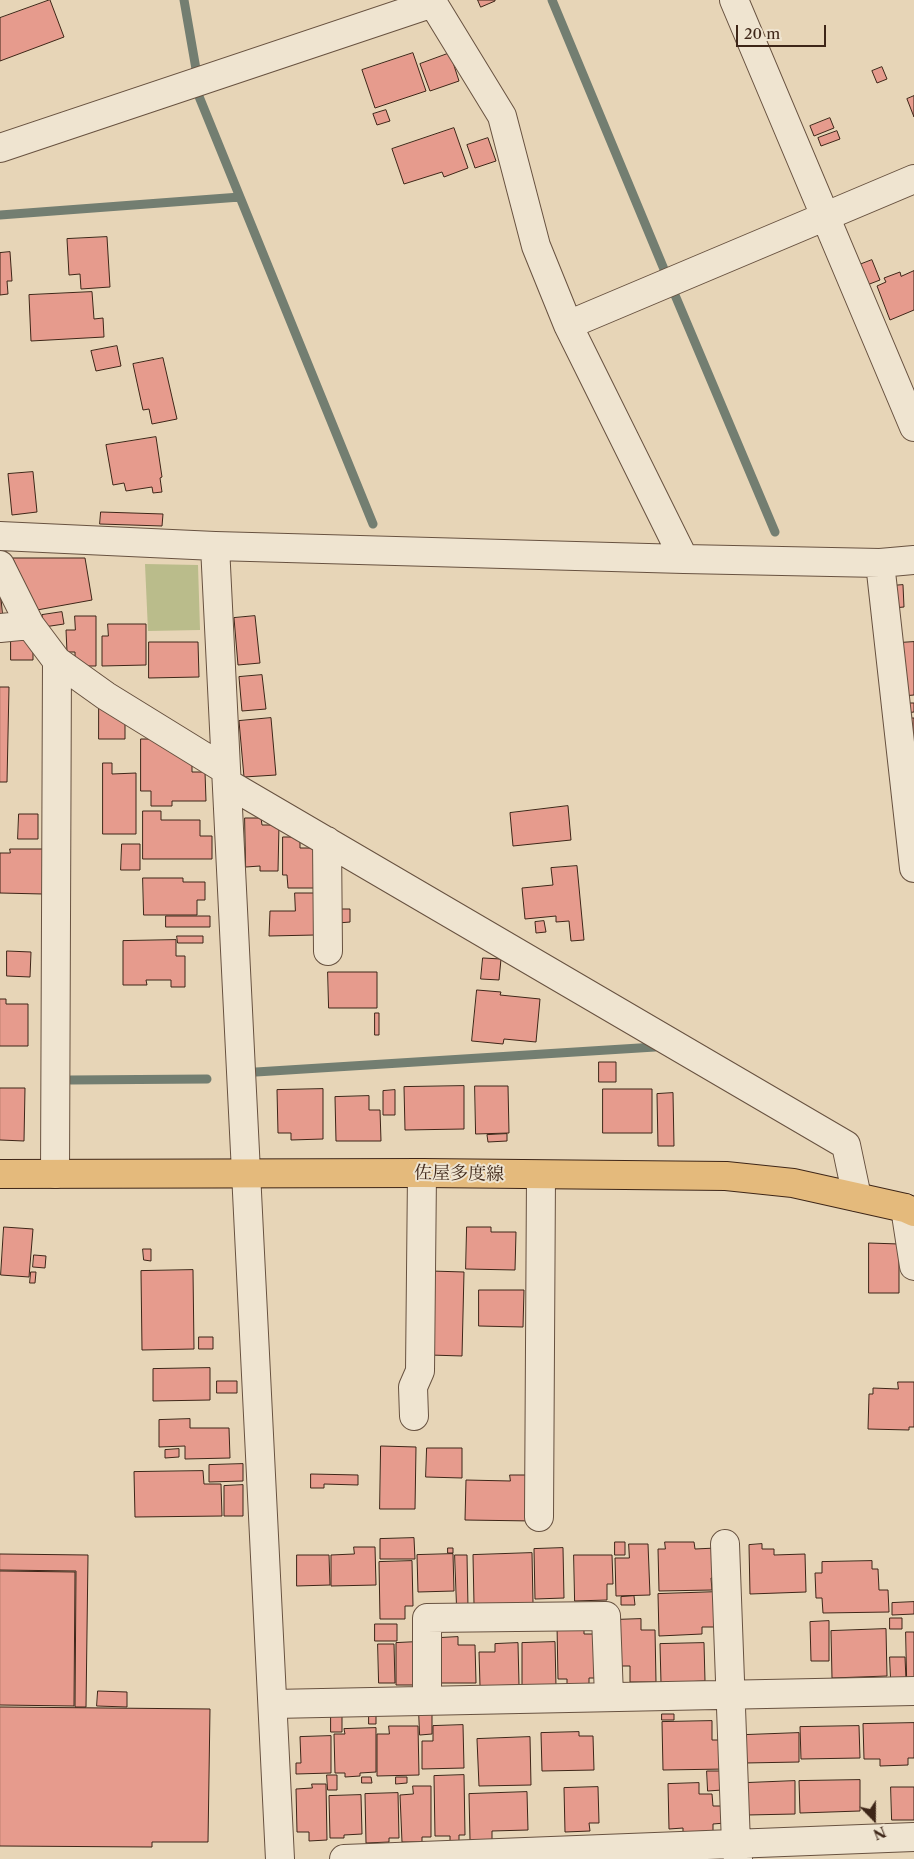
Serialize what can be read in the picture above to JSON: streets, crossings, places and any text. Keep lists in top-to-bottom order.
{
  "streets": {
    "main road": ["佐屋多度線"]
  },
  "scale_bar": "20 m",
  "north": "bottom"
}
